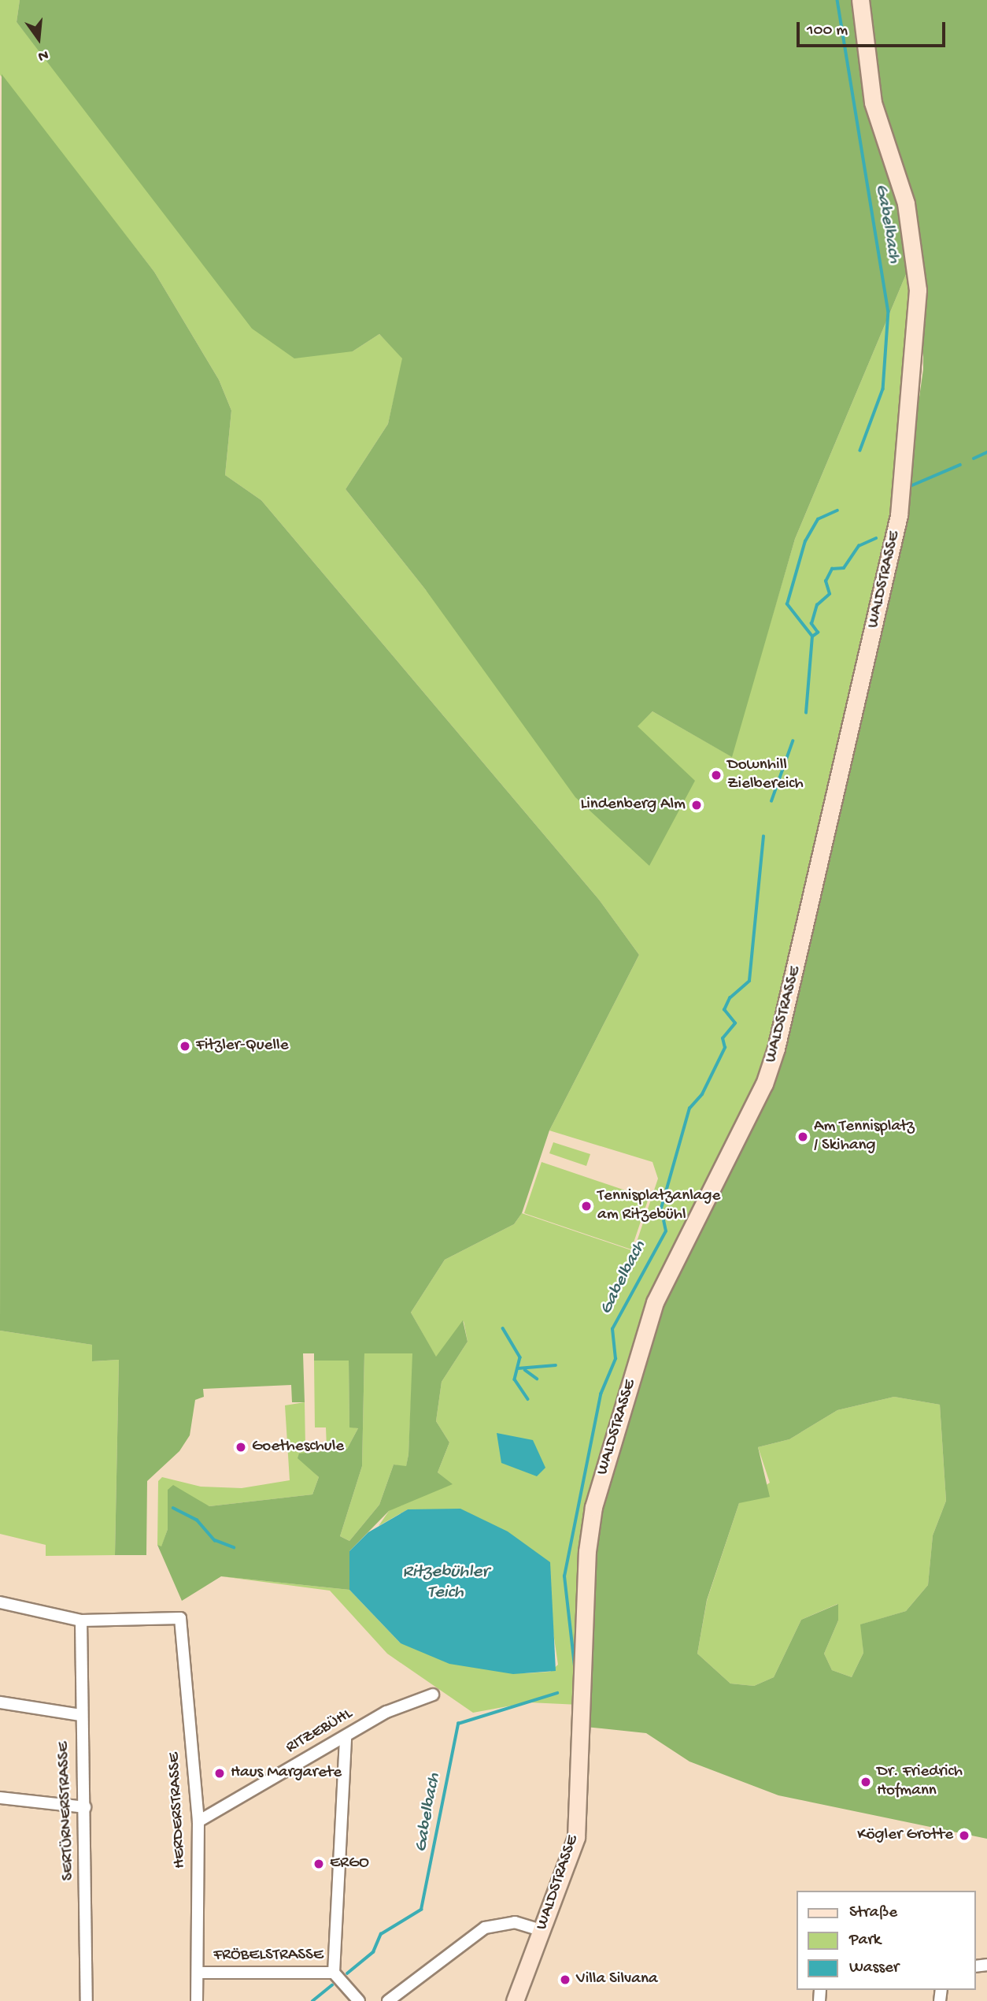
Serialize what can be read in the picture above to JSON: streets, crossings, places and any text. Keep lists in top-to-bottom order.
{
  "streets": {
    "street": [
      "WALDSTRASSE",
      "RITZEBÜHL",
      "HERDERSTRASSE",
      "SERTÜRNERSTRASSE",
      "FRÖBELSTRASSE"
    ]
  },
  "crossings": [
    ["RITZEBÜHL", "HERDERSTRASSE"],
    ["RITZEBÜHL", "FRÖBELSTRASSE"],
    ["HERDERSTRASSE", "SERTÜRNERSTRASSE"],
    ["HERDERSTRASSE", "FRÖBELSTRASSE"]
  ],
  "water": ["Gabelbach", "Ritzebühler Teich"],
  "places": [
    "Downhill Zielbereich",
    "Lindenberg Alm",
    "Fitzler-Quelle",
    "Am Tennisplatz / Skihang",
    "Tennisplatzanlage am Ritzebühl",
    "Goetheschule",
    "Haus Margarete",
    "Dr. Friedrich Hofmann",
    "Kögler Grotte",
    "ERGO",
    "Villa Silvana"
  ],
  "legend": ["Straße", "Park", "Wasser"],
  "scale_bar": "100 m",
  "north": "bottom"
}
